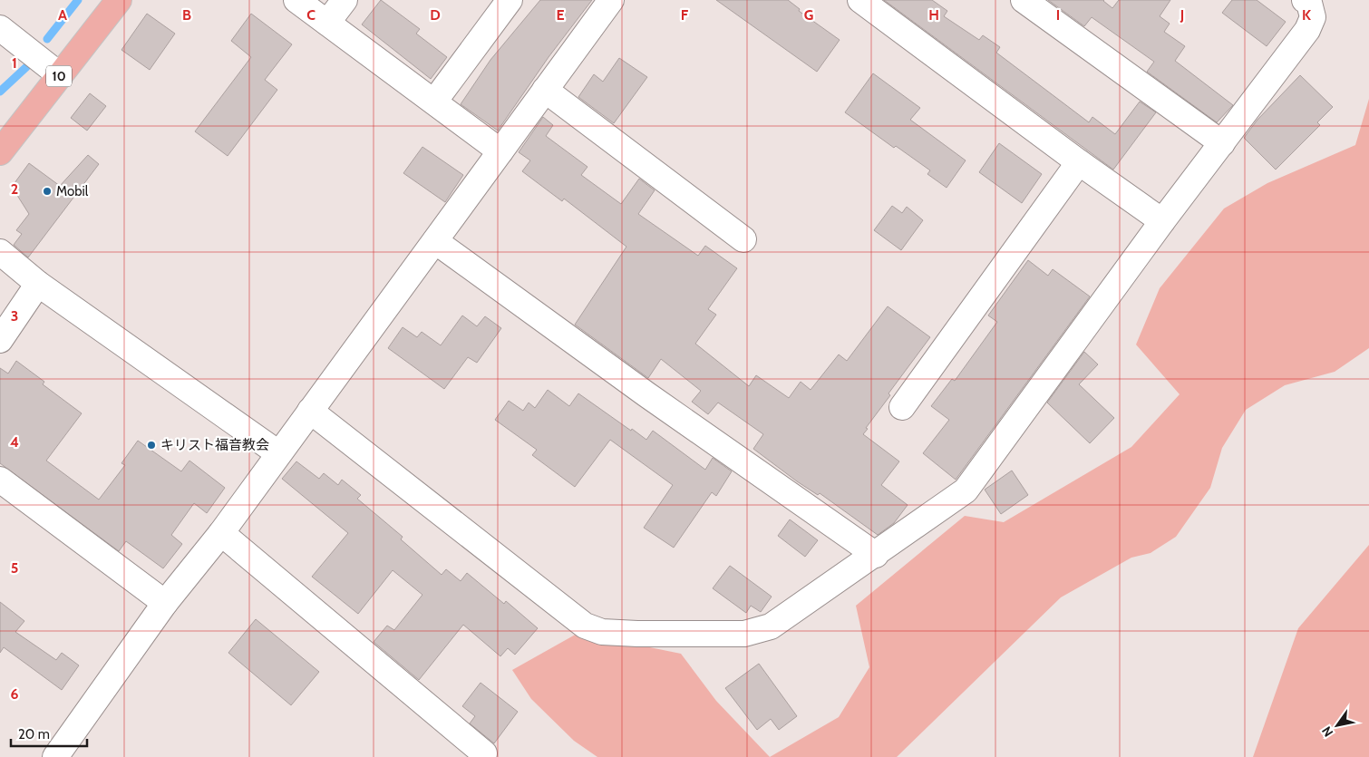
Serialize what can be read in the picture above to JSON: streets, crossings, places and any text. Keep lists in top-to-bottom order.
{
  "streets": {
    "main road": ["10"]
  },
  "places": ["Mobil", "キリスト福音教会"],
  "scale_bar": "20 m",
  "north": "bottom left",
  "grid": {
    "columns": [
      "A",
      "B",
      "C",
      "D",
      "E",
      "F",
      "G",
      "H",
      "I",
      "J",
      "K"
    ],
    "rows": [
      "1",
      "2",
      "3",
      "4",
      "5",
      "6"
    ]
  }
}
